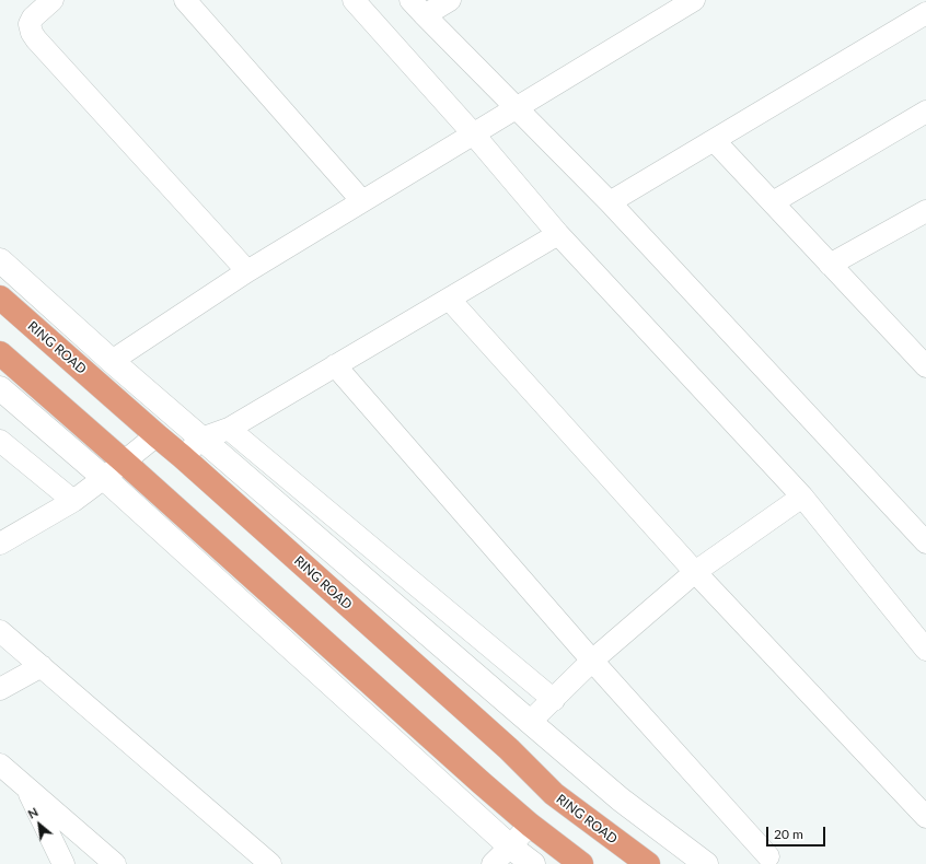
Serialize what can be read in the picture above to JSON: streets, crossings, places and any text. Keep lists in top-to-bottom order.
{
  "streets": {
    "highway": ["RING ROAD"]
  },
  "scale_bar": "20 m",
  "north": "top left"
}
